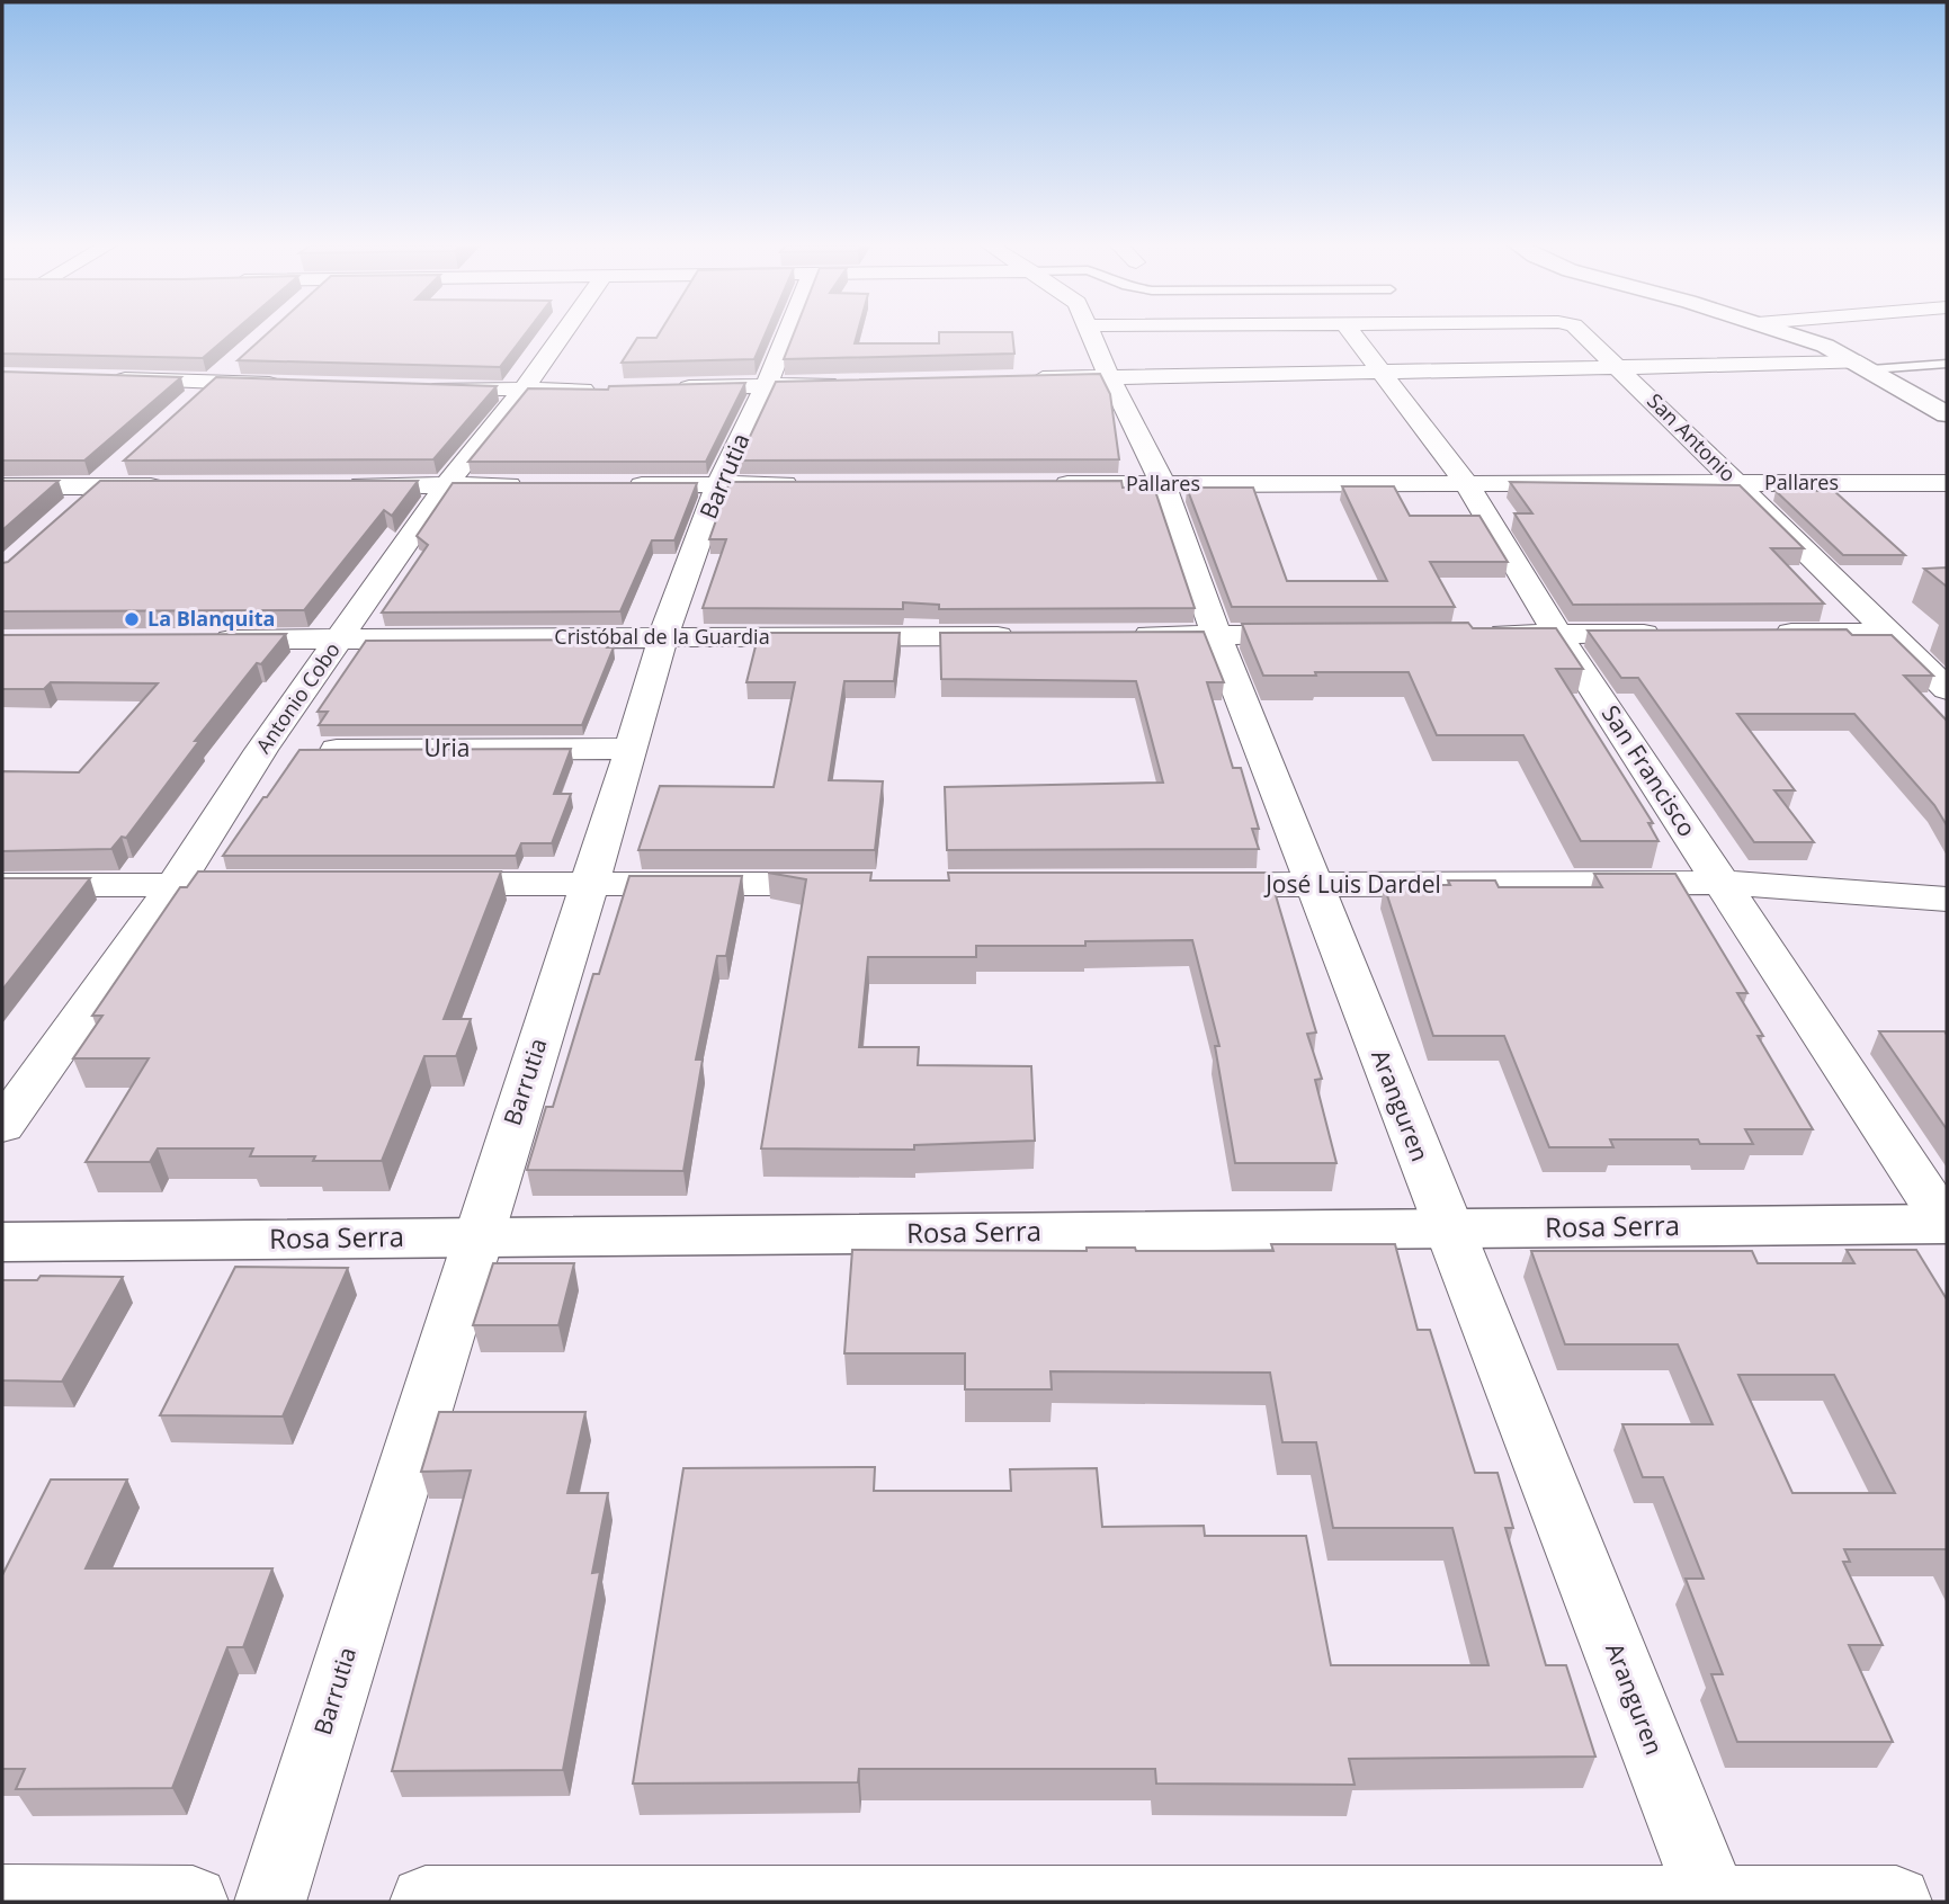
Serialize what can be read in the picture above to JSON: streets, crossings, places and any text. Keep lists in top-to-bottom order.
{
  "streets": {
    "street": [
      "San Antonio",
      "Barrutia",
      "Pallares",
      "Cristóbal de la Guardia",
      "Antonio Cobo",
      "Uria",
      "San Francisco",
      "José Luis Dardel",
      "Aranguren",
      "Rosa Serra"
    ]
  },
  "crossings": [
    ["San Antonio", "Pallares"],
    ["Barrutia", "Cristóbal de la Guardia"],
    ["Barrutia", "Uria"],
    ["Barrutia", "Rosa Serra"],
    ["Pallares", "San Francisco"],
    ["Pallares", "Aranguren"],
    ["Cristóbal de la Guardia", "Antonio Cobo"],
    ["Antonio Cobo", "Uria"],
    ["San Francisco", "José Luis Dardel"],
    ["San Francisco", "Rosa Serra"],
    ["José Luis Dardel", "Aranguren"],
    ["Aranguren", "Rosa Serra"]
  ],
  "places": ["La Blanquita"]
}
